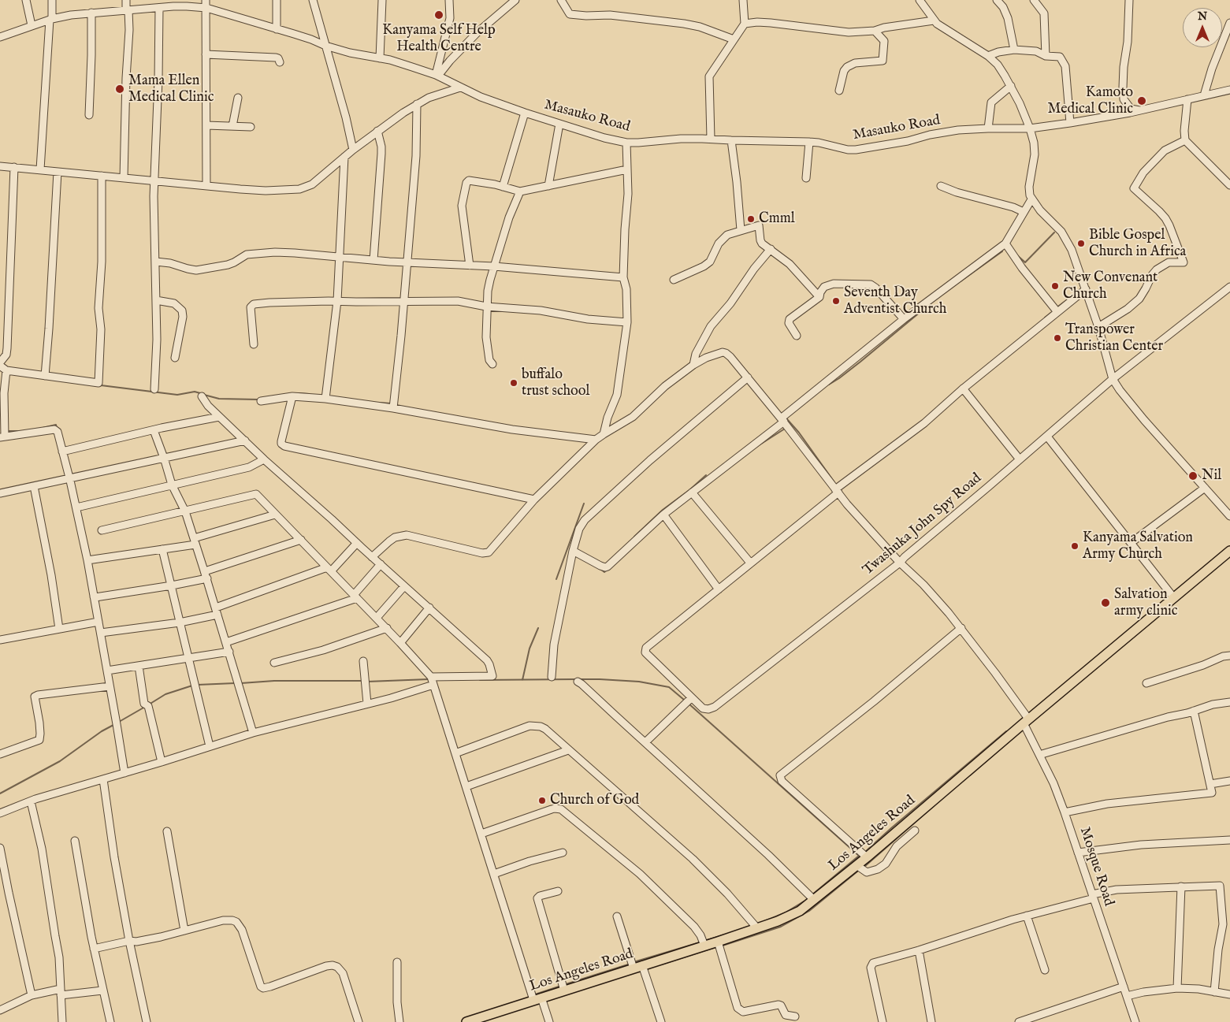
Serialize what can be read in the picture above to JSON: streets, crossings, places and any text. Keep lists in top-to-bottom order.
{
  "streets": {
    "main road": ["Los Angeles Road"],
    "street": ["Masauko Road", "Twashuka John Spy Road", "Mosque Road"]
  },
  "crossings": [
    ["Twashuka John Spy Road", "Mosque Road"],
    ["Los Angeles Road", "Mosque Road"]
  ],
  "places": [
    "Kanyama Self Help Health Centre",
    "Mama Ellen Medical Clinic",
    "Kamoto Medical Clinic",
    "Cmml",
    "Bible Gospel Church in Africa",
    "New Convenant Church",
    "Seventh Day Adventist Church",
    "Transpower Christian Center",
    "buffalo trust school",
    "Nil",
    "Kanyama Salvation Army Church",
    "Salvation army clinic",
    "Church of God"
  ],
  "north": "top"
}
